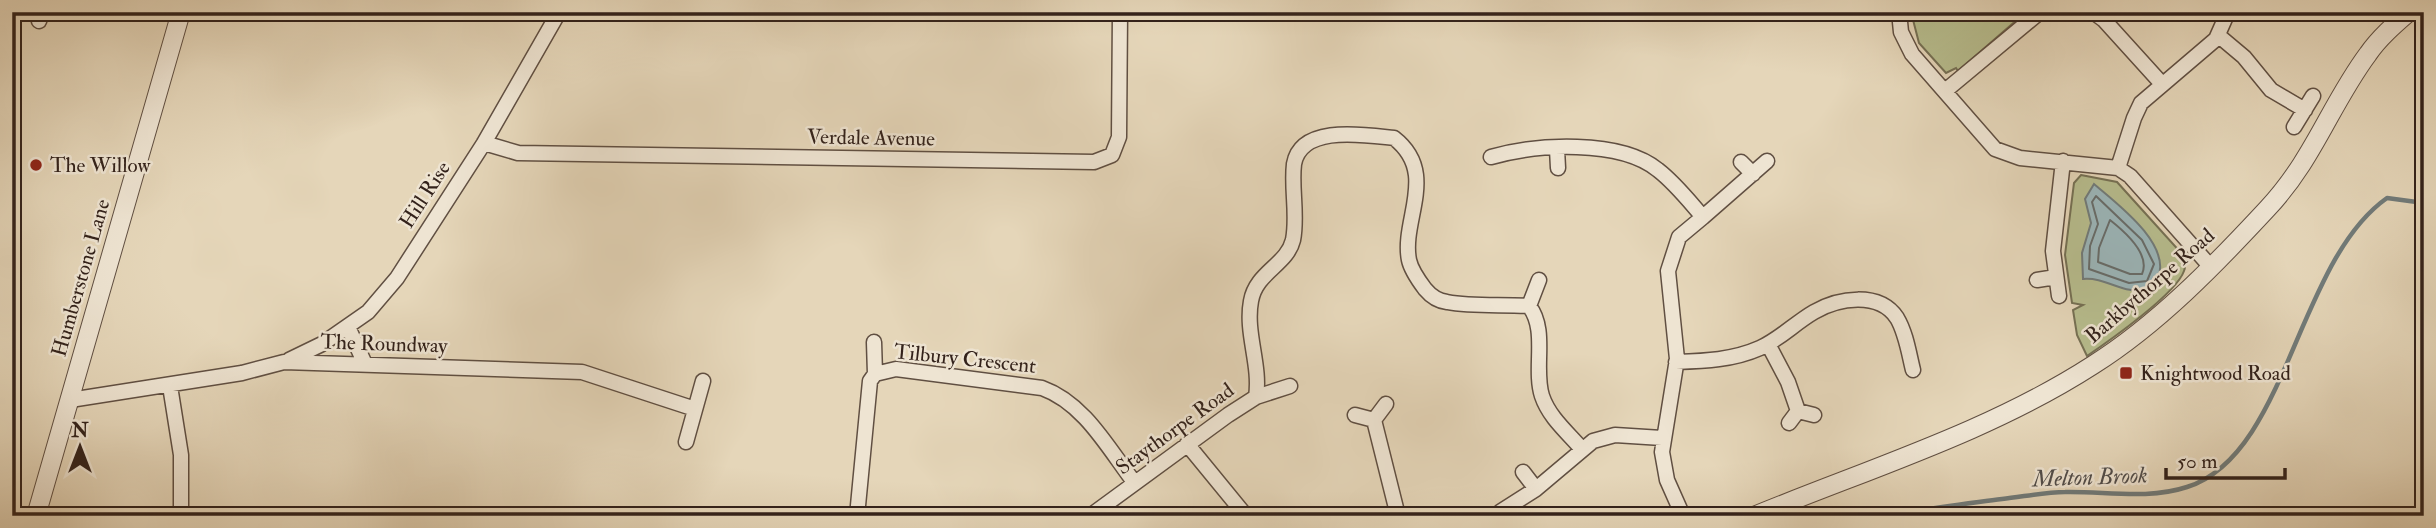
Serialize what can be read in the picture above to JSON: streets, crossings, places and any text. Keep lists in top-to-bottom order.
{
  "streets": {
    "street": [
      "Verdale Avenue",
      "Hill Rise",
      "Humberstone Lane",
      "Barkbythorpe Road",
      "The Roundway",
      "Tilbury Crescent",
      "Staythorpe Road"
    ]
  },
  "crossings": [
    ["Verdale Avenue", "Hill Rise"],
    ["Hill Rise", "The Roundway"],
    ["Humberstone Lane", "The Roundway"],
    ["Tilbury Crescent", "Staythorpe Road"]
  ],
  "water": ["Melton Brook"],
  "places": {
    "other": ["The Willow"],
    "transit": ["Knightwood Road"]
  },
  "scale_bar": "50 m",
  "north": "top"
}
